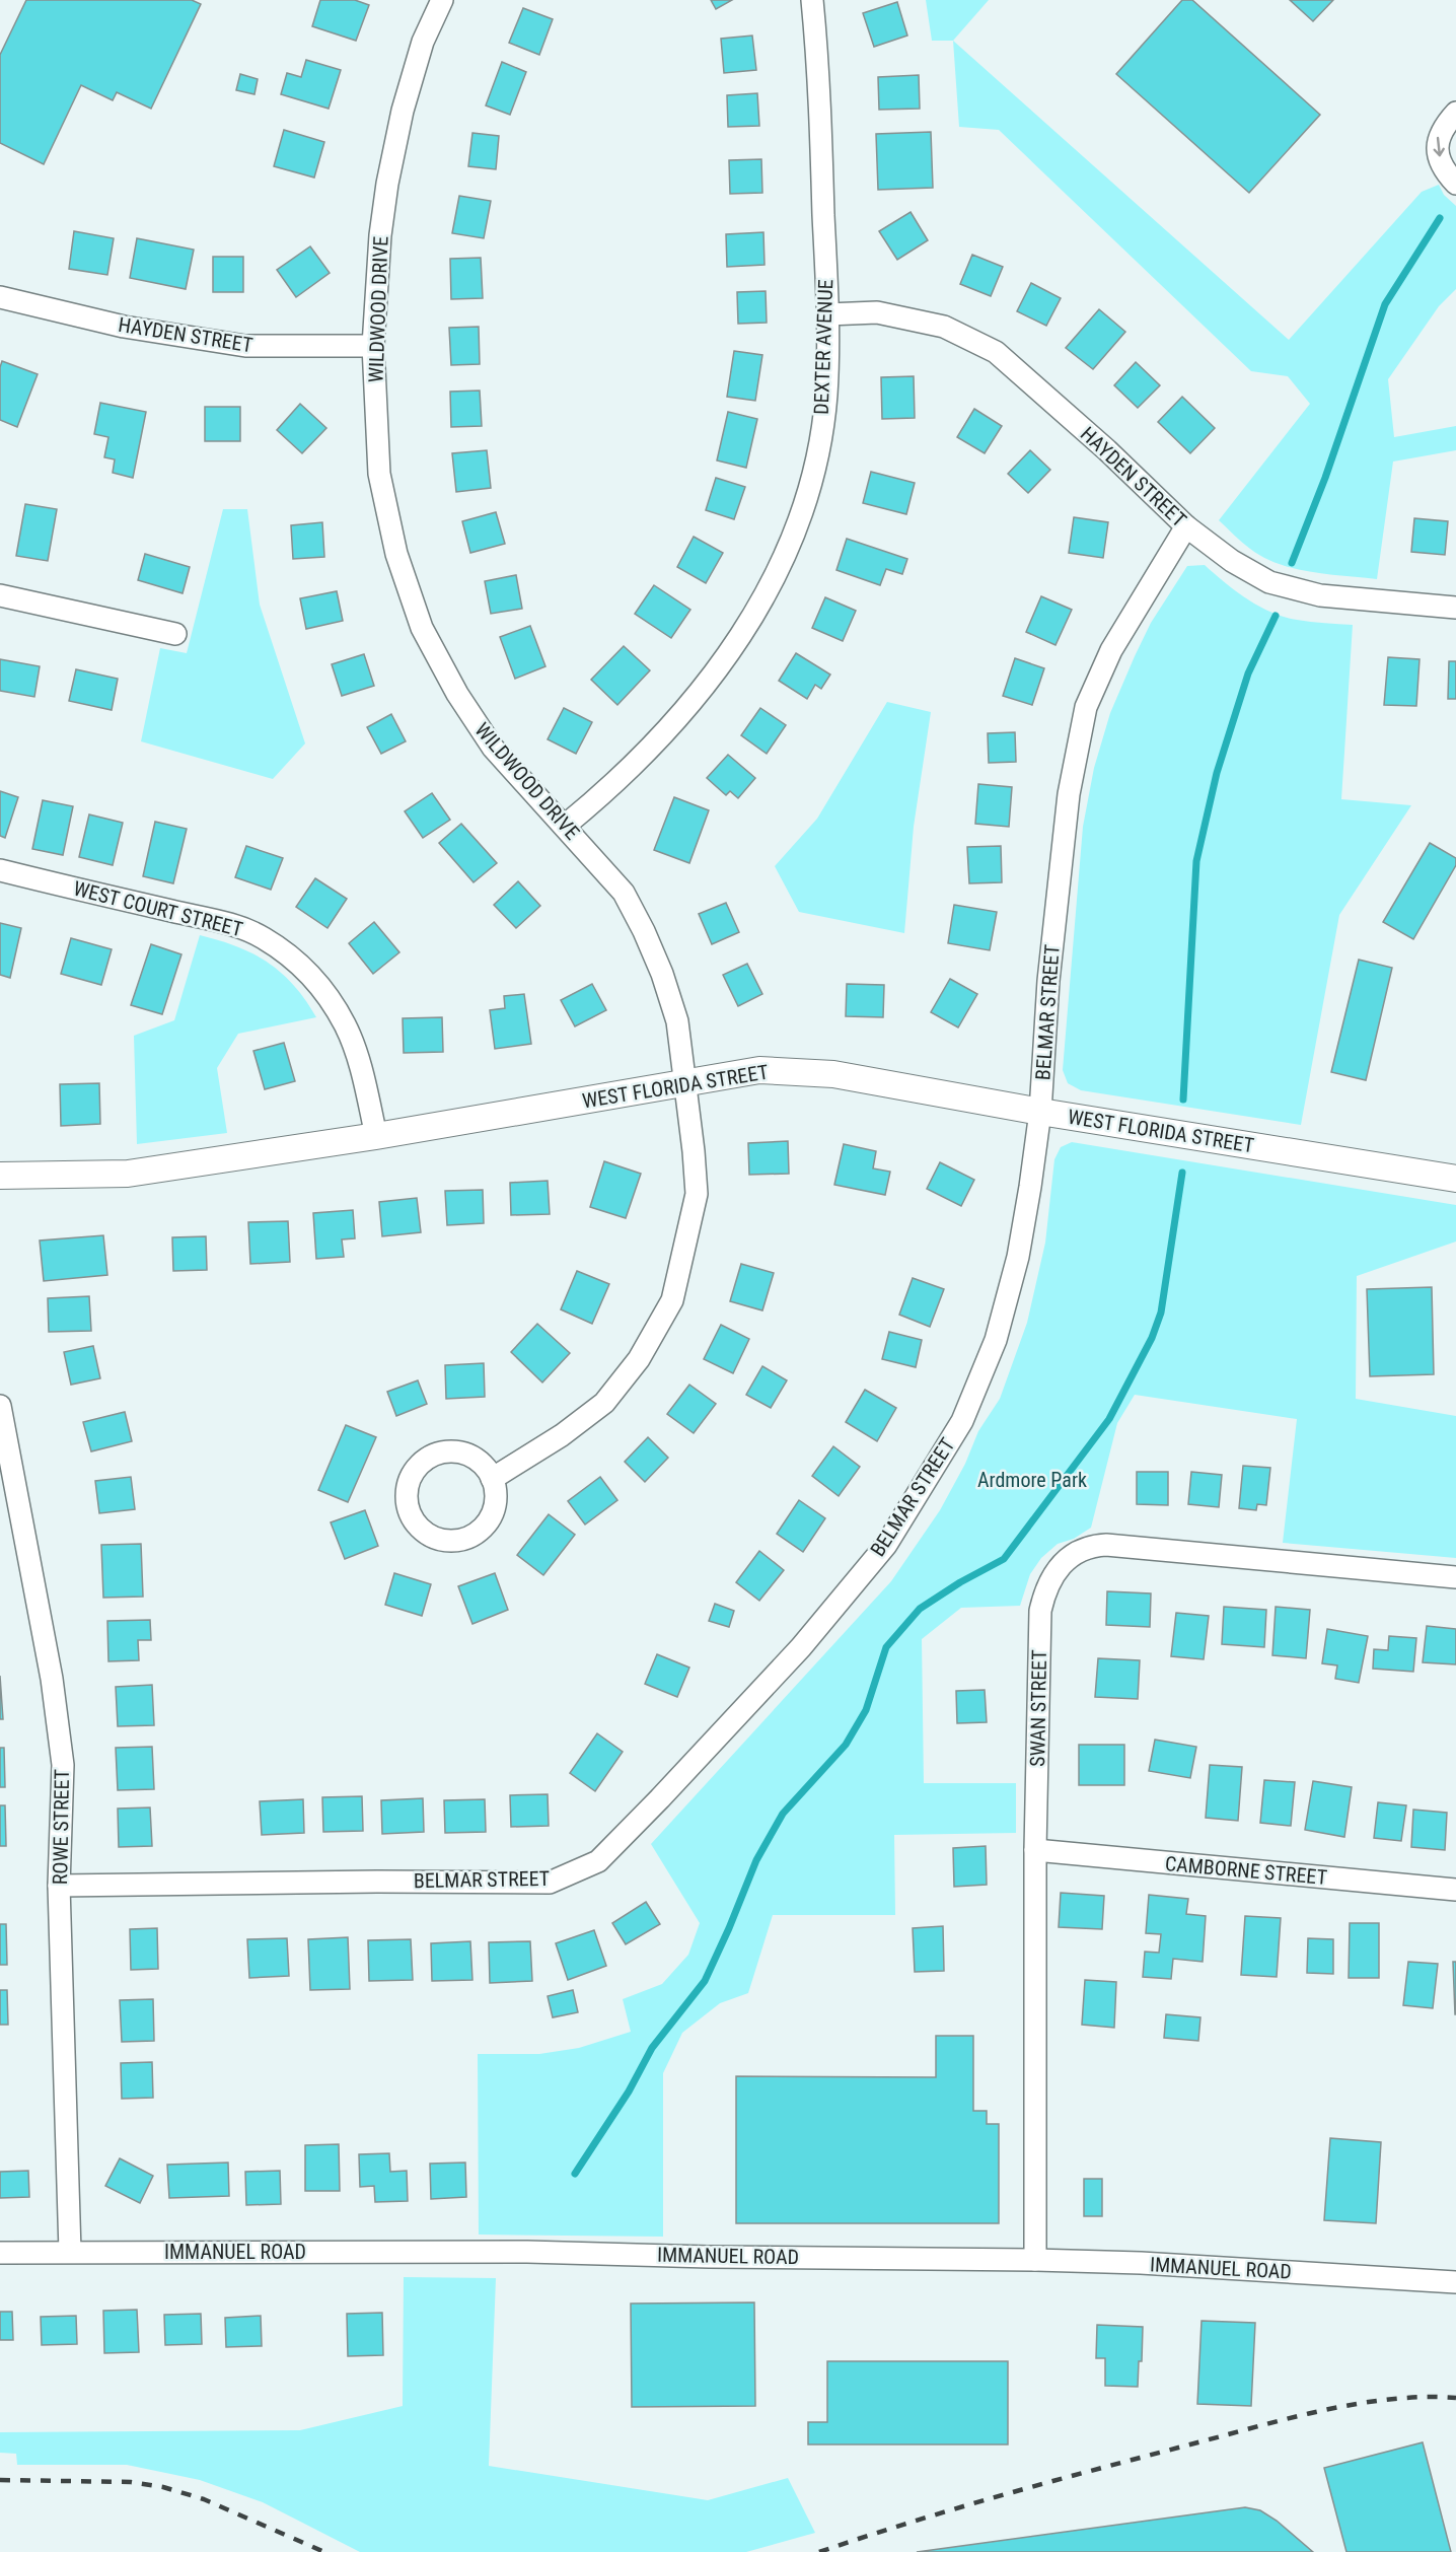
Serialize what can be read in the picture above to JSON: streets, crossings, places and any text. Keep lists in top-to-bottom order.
{
  "streets": {
    "street": [
      "WILDWOOD DRIVE",
      "HAYDEN STREET",
      "DEXTER AVENUE",
      "WEST COURT STREET",
      "BELMAR STREET",
      "WEST FLORIDA STREET",
      "SWAN STREET",
      "ROWE STREET",
      "CAMBORNE STREET",
      "IMMANUEL ROAD"
    ]
  },
  "crossings": [
    ["WILDWOOD DRIVE", "HAYDEN STREET"],
    ["WILDWOOD DRIVE", "DEXTER AVENUE"],
    ["WILDWOOD DRIVE", "WEST FLORIDA STREET"],
    ["HAYDEN STREET", "DEXTER AVENUE"],
    ["HAYDEN STREET", "BELMAR STREET"],
    ["WEST COURT STREET", "WEST FLORIDA STREET"],
    ["BELMAR STREET", "WEST FLORIDA STREET"],
    ["BELMAR STREET", "ROWE STREET"],
    ["SWAN STREET", "CAMBORNE STREET"],
    ["SWAN STREET", "IMMANUEL ROAD"],
    ["ROWE STREET", "IMMANUEL ROAD"]
  ],
  "parks": ["Ardmore Park"]
}
